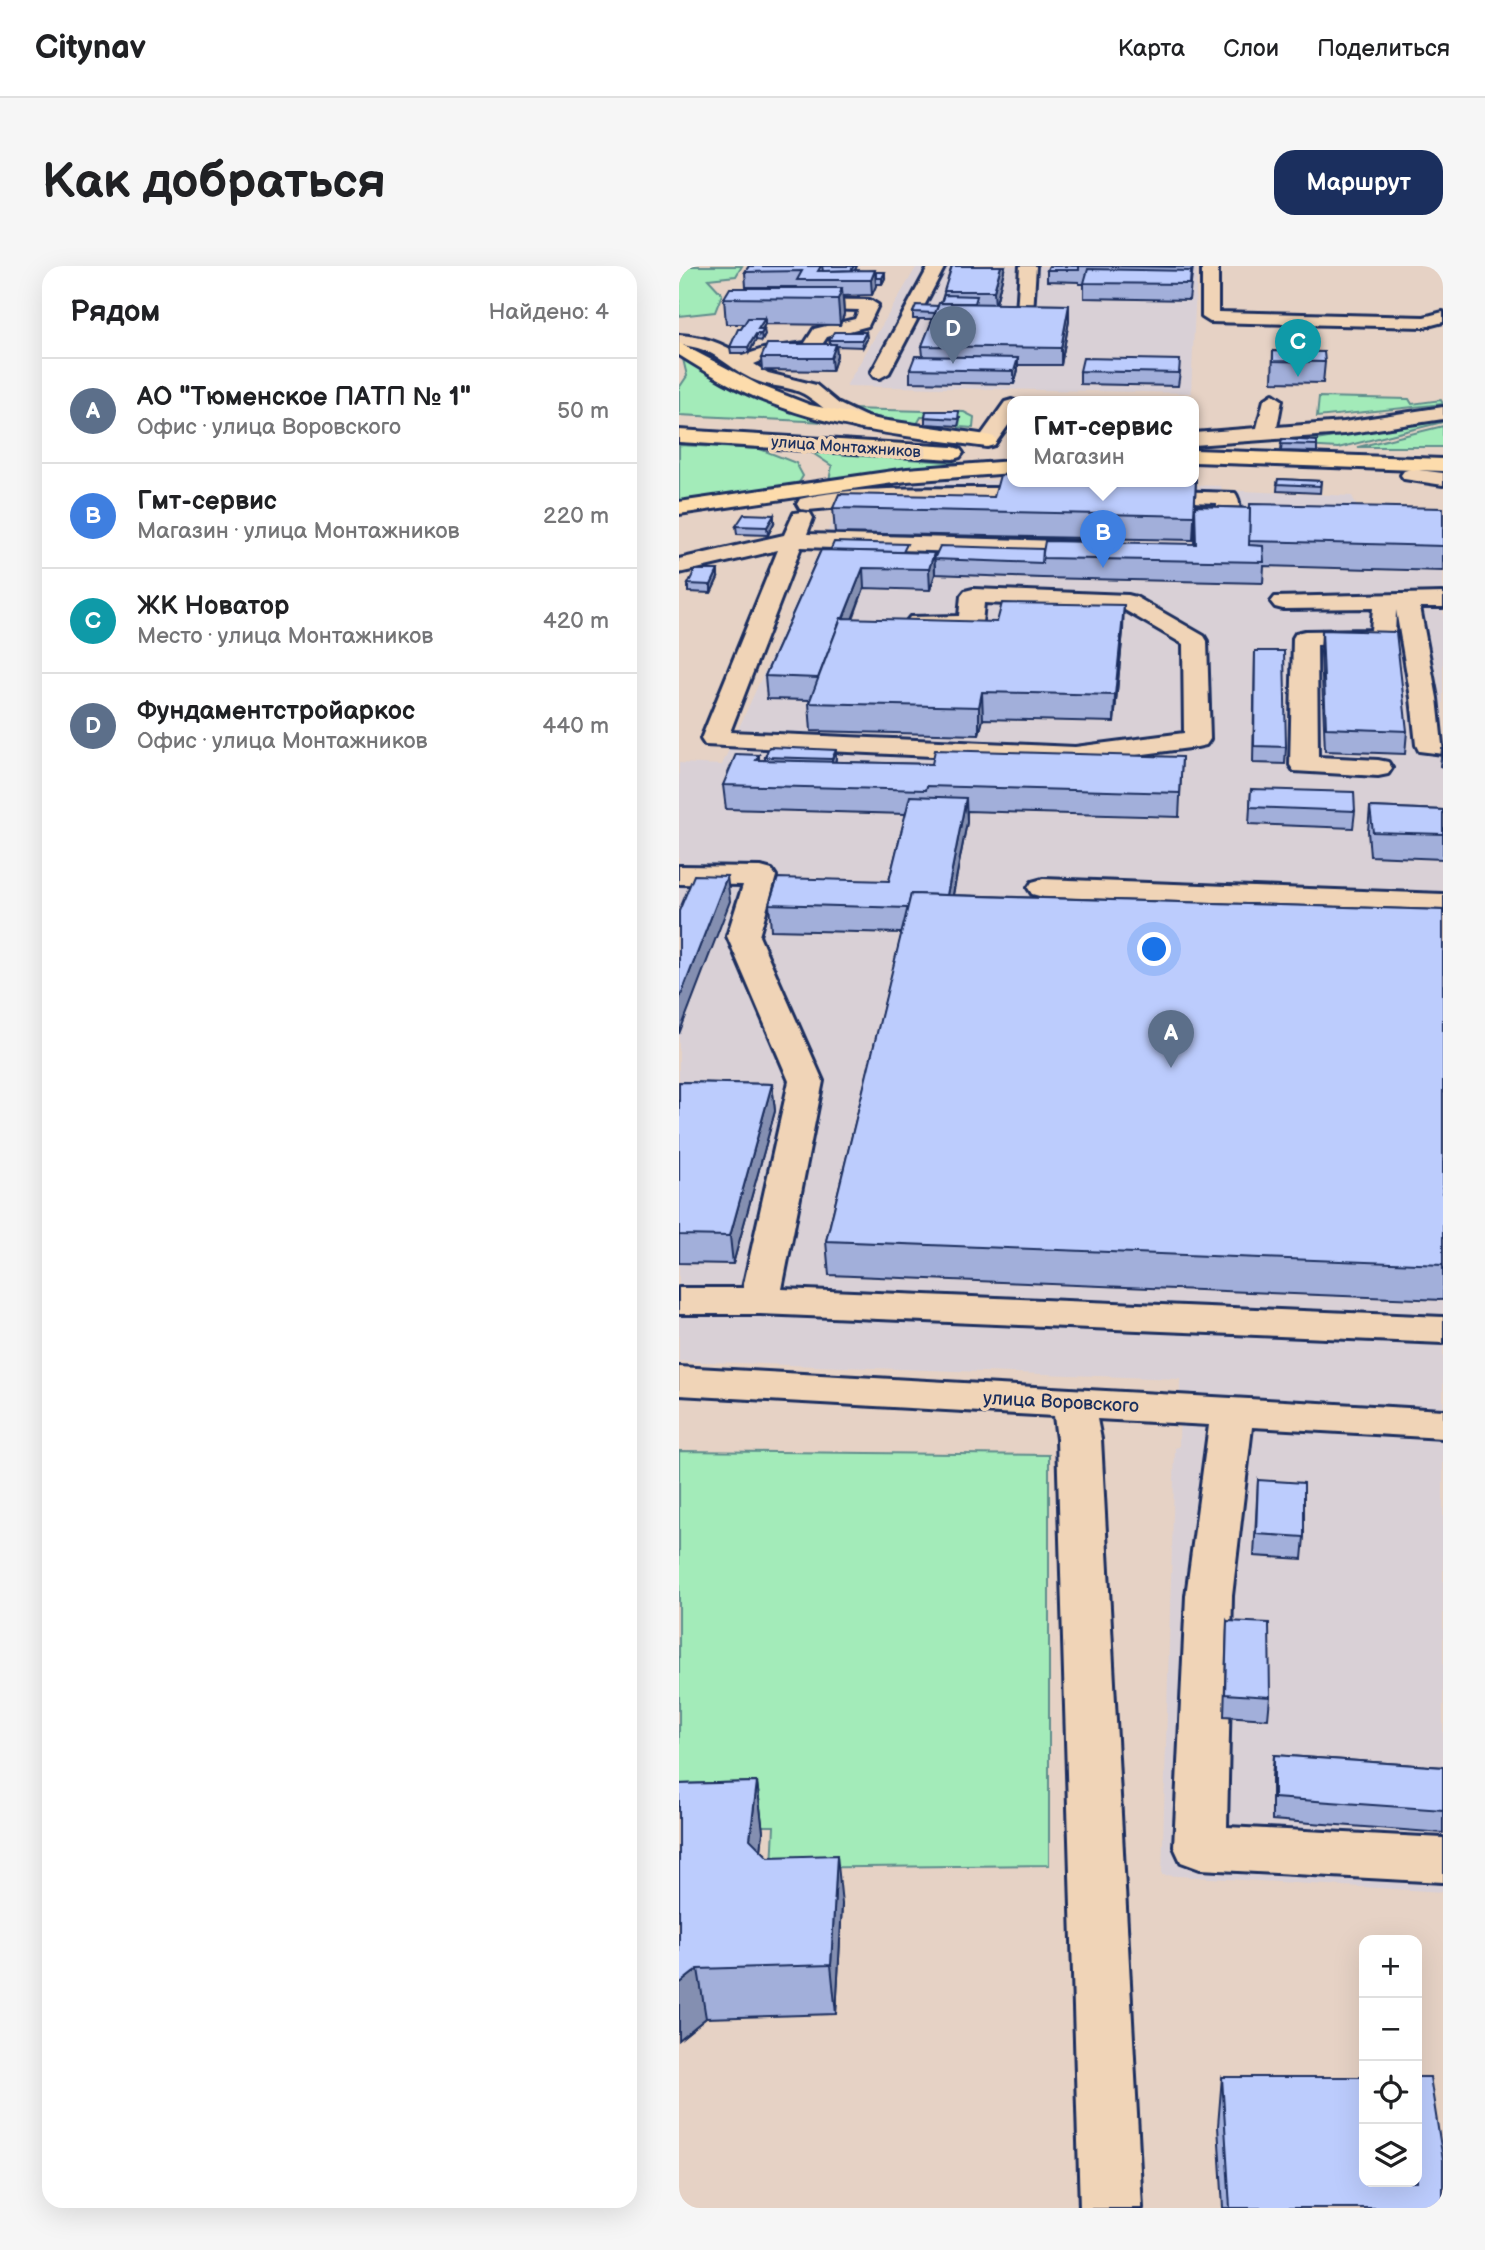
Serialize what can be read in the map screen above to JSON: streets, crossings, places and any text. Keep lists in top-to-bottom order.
{
  "streets": {
    "main road": ["улица Монтажников"],
    "street": ["улица Воровского"]
  },
  "page": {
    "header": "Citynav",
    "nav": ["Карта", "Слои", "Поделиться"],
    "buttons": "Маршрут",
    "title": "Как добраться",
    "heading": ["Рядом", "Найдено: 4"],
    "pins": [
      "D",
      "C",
      "B",
      "A"
    ],
    "list": [
      {
        "mark": "A",
        "name": "АО \"Тюменское ПАТП № 1\"",
        "note": "Офис · улица Воровского",
        "value": "50 m"
      },
      {
        "mark": "B",
        "name": "Гмт-сервис",
        "note": "Магазин · улица Монтажников",
        "value": "220 m"
      },
      {
        "mark": "C",
        "name": "ЖК Новатор",
        "note": "Место · улица Монтажников",
        "value": "420 m"
      },
      {
        "mark": "D",
        "name": "Фундаментстройаркос",
        "note": "Офис · улица Монтажников",
        "value": "440 m"
      }
    ],
    "popup": ["Гмт-сервис", "Магазин"],
    "map_buttons": ["+", "−"]
  }
}
